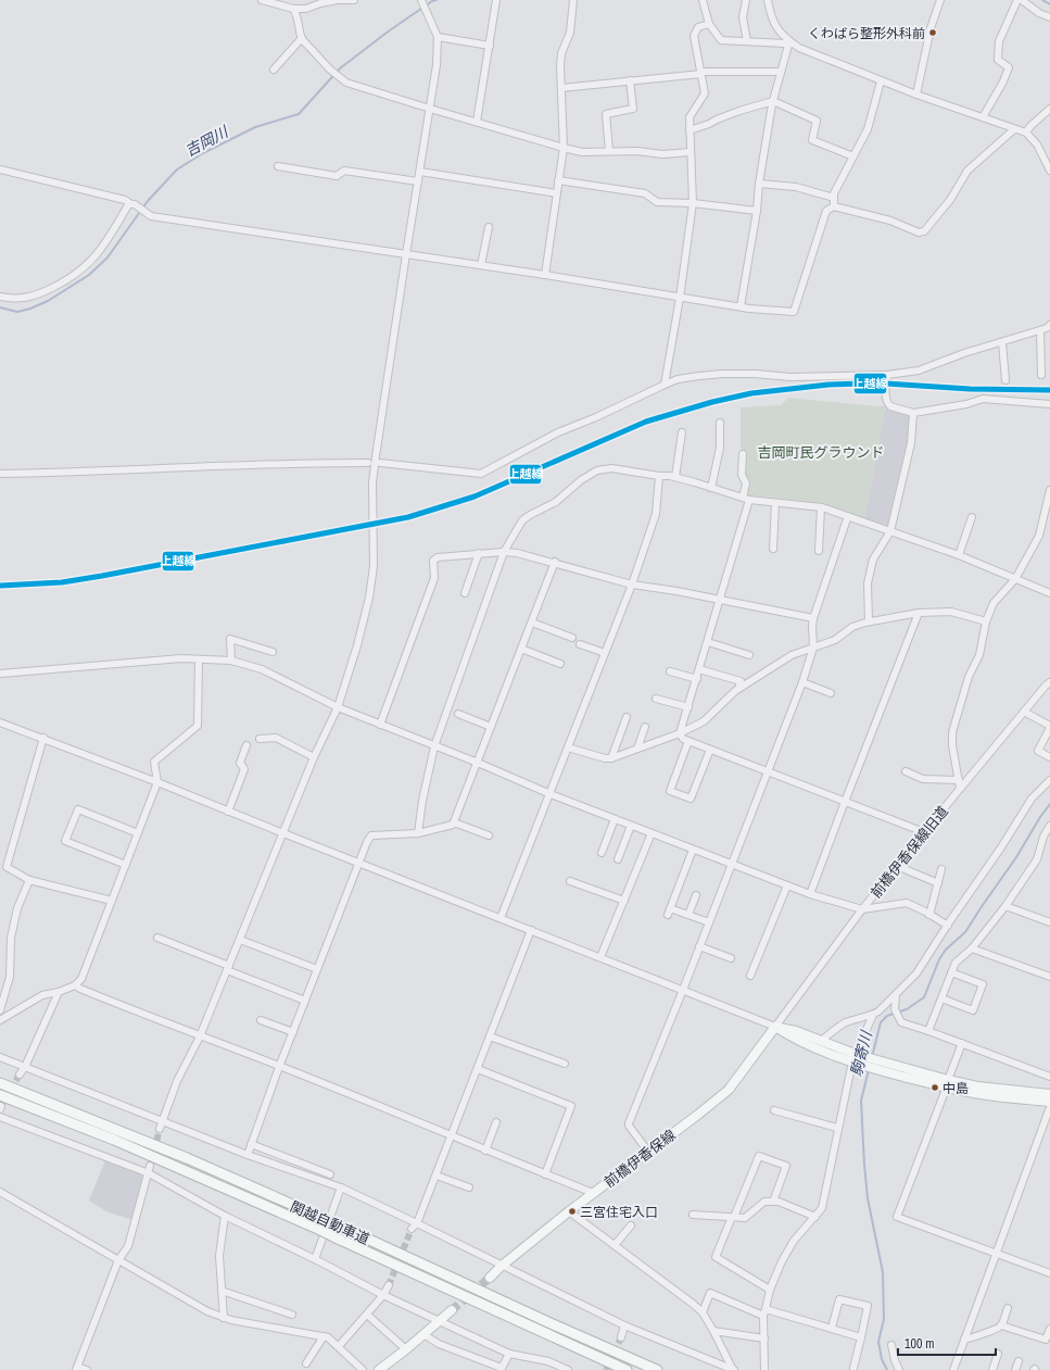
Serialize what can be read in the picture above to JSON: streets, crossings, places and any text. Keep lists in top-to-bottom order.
{
  "streets": {
    "highway": ["関越自動車道"],
    "main road": ["前橋伊香保線"],
    "street": ["前橋伊香保線旧道"]
  },
  "crossings": [
    ["前橋伊香保線旧道", "前橋伊香保線"]
  ],
  "water": ["吉岡川", "駒寄川"],
  "parks": ["吉岡町民グラウンド"],
  "places": ["くわばら整形外科前", "中島", "三宮住宅入口"],
  "lines": ["transit line 上越線"],
  "scale_bar": "100 m"
}
